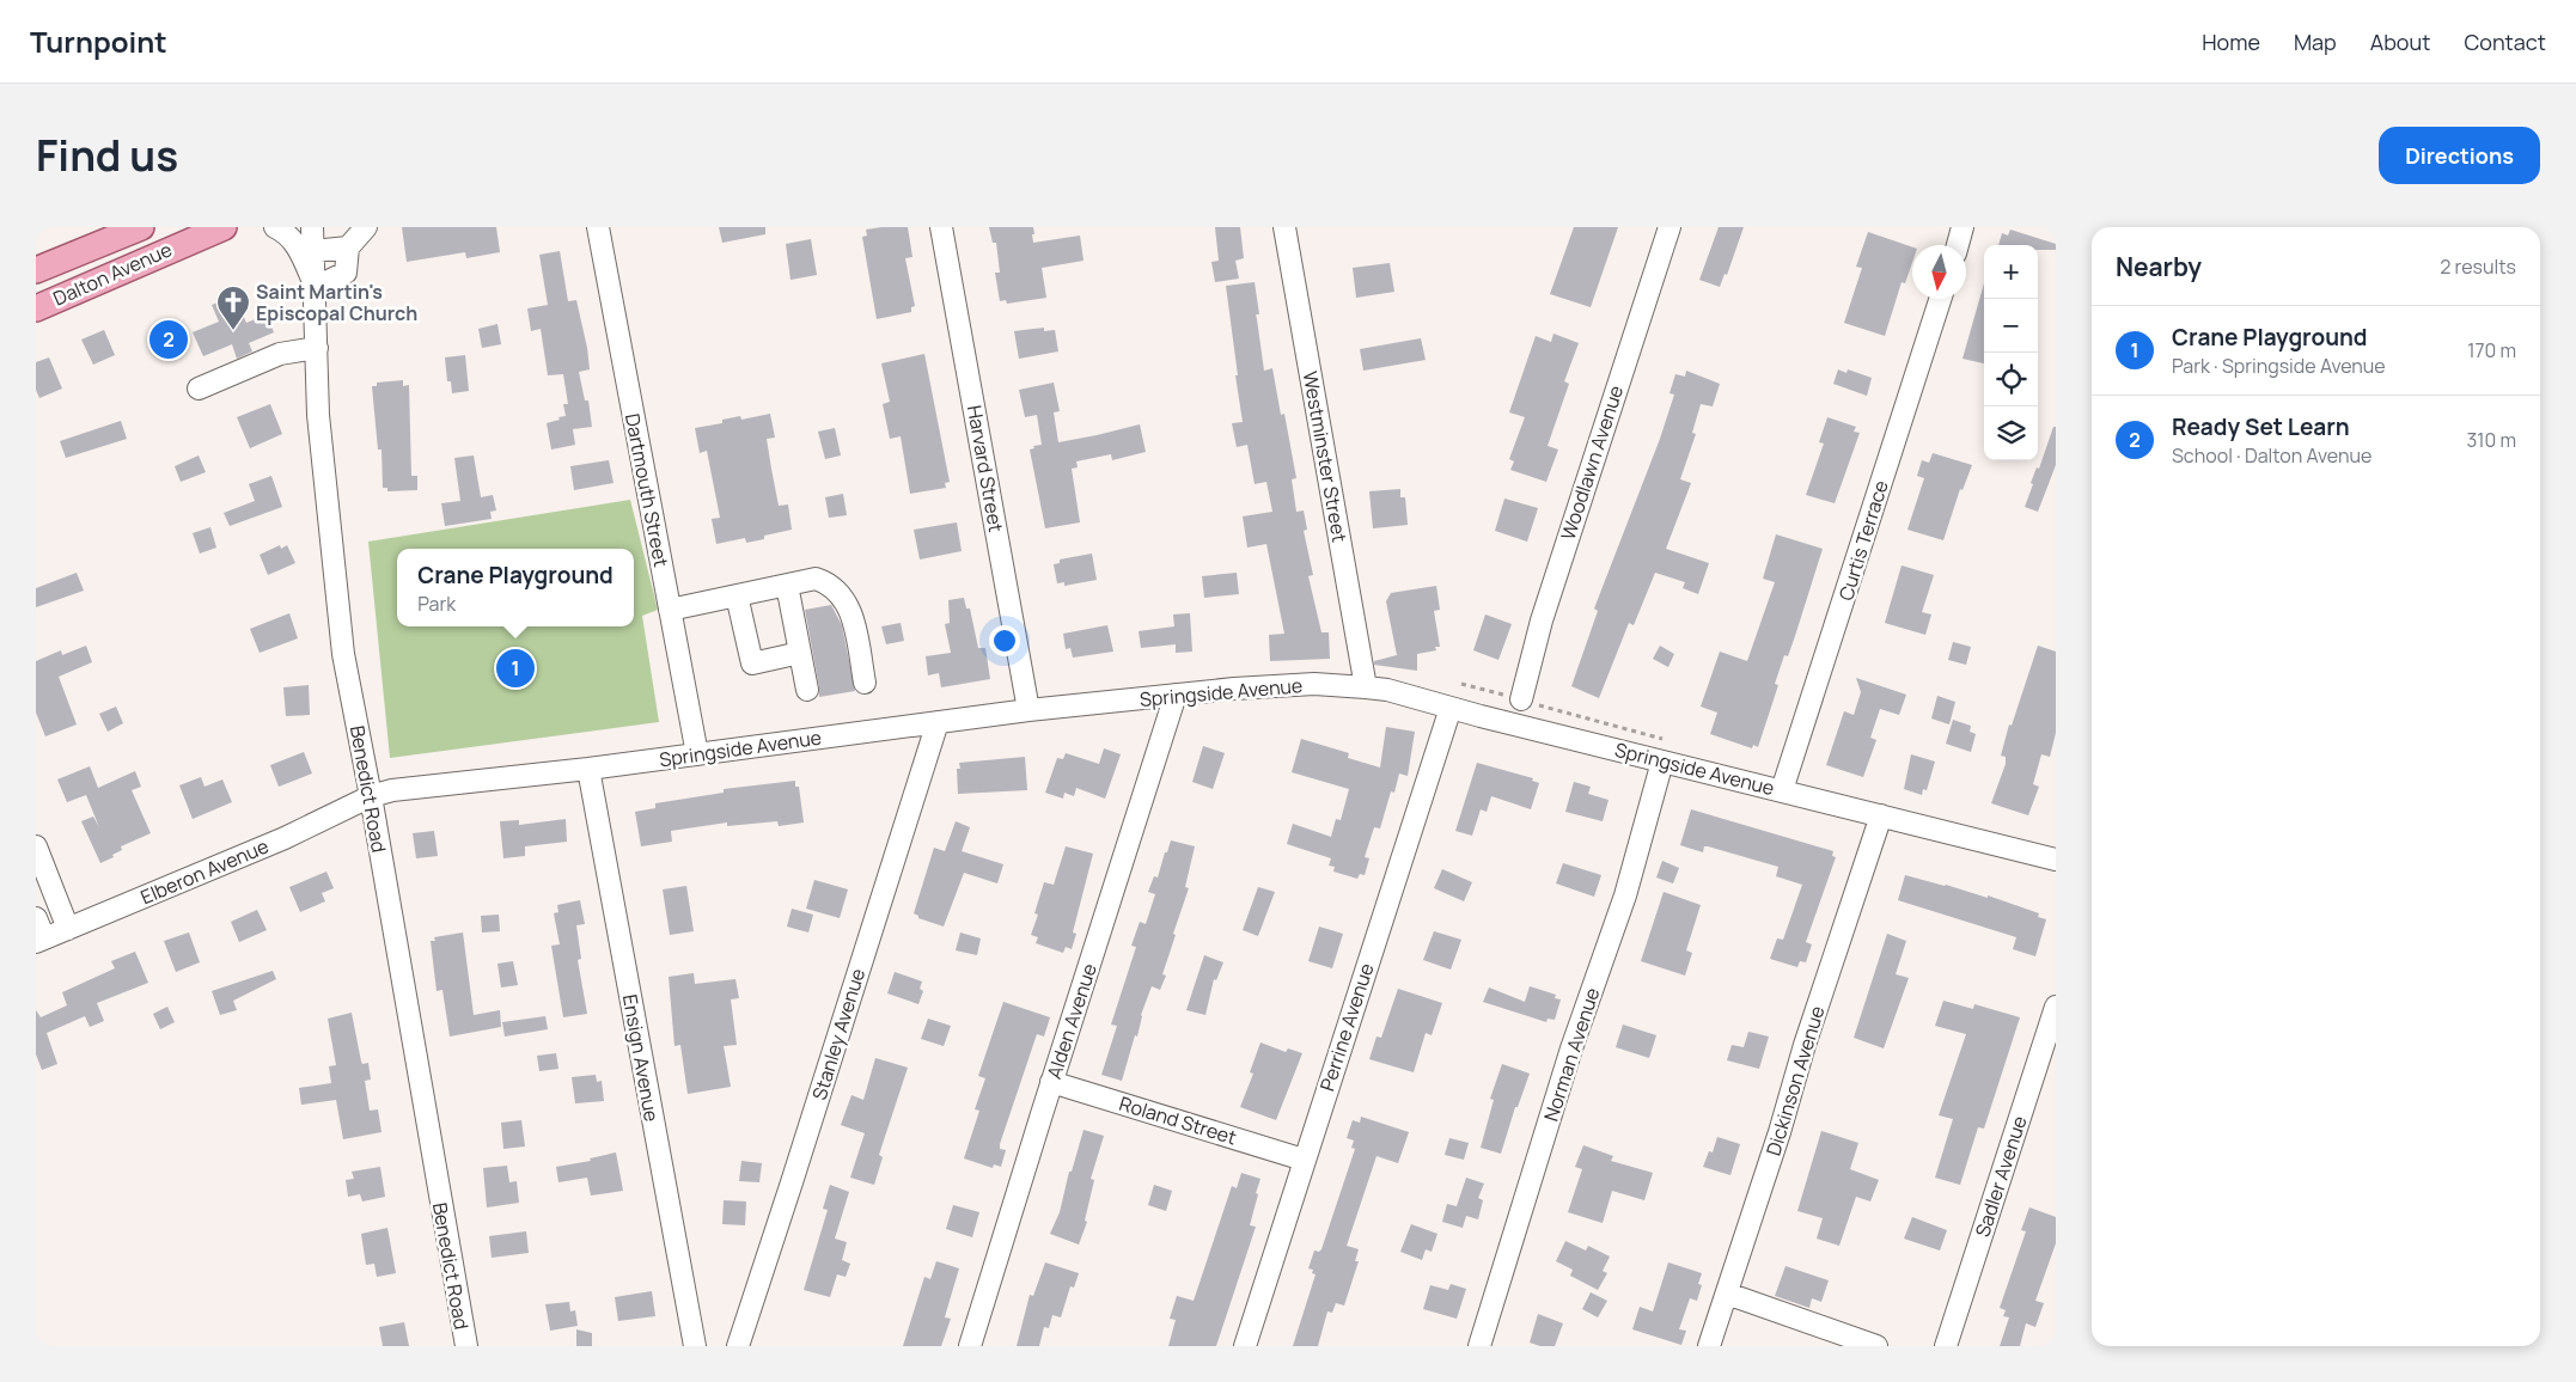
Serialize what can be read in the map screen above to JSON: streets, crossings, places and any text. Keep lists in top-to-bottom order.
{
  "streets": {
    "main road": ["Dalton Avenue"],
    "street": [
      "Westminster Street",
      "Woodlawn Avenue",
      "Harvard Street",
      "Dartmouth Street",
      "Curtis Terrace",
      "Springside Avenue",
      "Benedict Road",
      "Elberon Avenue",
      "Alden Avenue",
      "Perrine Avenue",
      "Stanley Avenue",
      "Norman Avenue",
      "Ensign Avenue",
      "Dickinson Avenue",
      "Roland Street",
      "Sadler Avenue"
    ]
  },
  "crossings": [
    ["Westminster Street", "Springside Avenue"],
    ["Harvard Street", "Springside Avenue"],
    ["Dartmouth Street", "Springside Avenue"],
    ["Curtis Terrace", "Springside Avenue"],
    ["Springside Avenue", "Benedict Road"],
    ["Springside Avenue", "Elberon Avenue"],
    ["Springside Avenue", "Alden Avenue"],
    ["Springside Avenue", "Perrine Avenue"],
    ["Springside Avenue", "Stanley Avenue"],
    ["Springside Avenue", "Norman Avenue"],
    ["Springside Avenue", "Ensign Avenue"],
    ["Springside Avenue", "Dickinson Avenue"],
    ["Benedict Road", "Elberon Avenue"],
    ["Alden Avenue", "Roland Street"],
    ["Perrine Avenue", "Roland Street"]
  ],
  "places": {
    "church": ["Saint Martin's Episcopal Church"]
  },
  "north": "bottom",
  "page": {
    "header": "Turnpoint",
    "nav": [
      "Home",
      "Map",
      "About",
      "Contact"
    ],
    "title": "Find us",
    "buttons": "Directions",
    "heading": ["Nearby", "2 results"],
    "map_buttons": ["+", "−"],
    "list": [
      {
        "mark": "1",
        "name": "Crane Playground",
        "note": "Park · Springside Avenue",
        "value": "170 m"
      },
      {
        "mark": "2",
        "name": "Ready Set Learn",
        "note": "School · Dalton Avenue",
        "value": "310 m"
      }
    ],
    "pins": ["2", "1"],
    "popup": ["Crane Playground", "Park"]
  }
}
